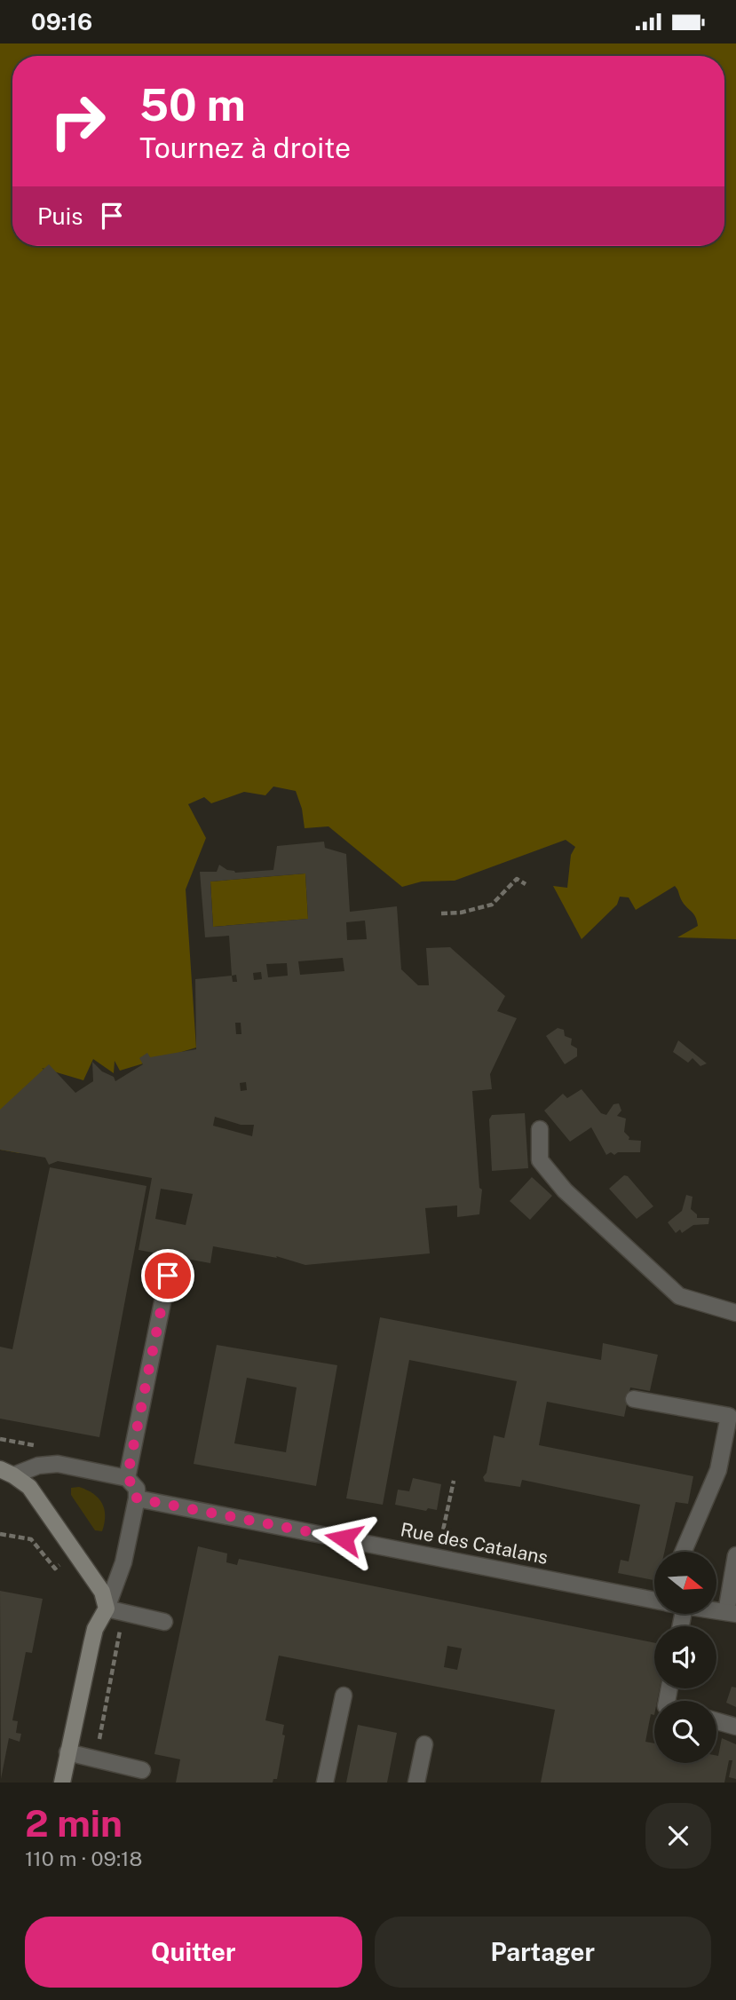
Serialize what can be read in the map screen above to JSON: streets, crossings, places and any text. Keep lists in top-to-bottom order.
{
  "streets": {
    "street": ["Rue des Catalans"]
  },
  "north": "right",
  "page": {
    "status": "09:16",
    "turn": ["50 m", "Tournez à droite"],
    "then": "Puis",
    "heading": ["2 min", "110 m · 09:18"],
    "buttons": ["Quitter", "Partager"]
  }
}
